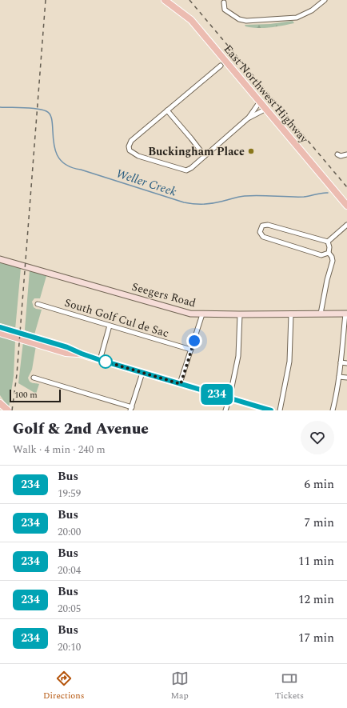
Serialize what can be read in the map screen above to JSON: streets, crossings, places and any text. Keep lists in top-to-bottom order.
{
  "streets": {
    "main road": ["East Northwest Highway"],
    "street": ["Seegers Road", "South Golf Cul de Sac"]
  },
  "water": ["Weller Creek"],
  "places": ["Buckingham Place"],
  "lines": ["bus line 234"],
  "scale_bar": "100 m",
  "page": {
    "on_map": "234",
    "scale": "100 m",
    "heading": ["Golf & 2nd Avenue", "Walk · 4 min · 240 m"],
    "list": [
      {
        "mark": "234",
        "name": "Bus",
        "note": "19:59",
        "value": "6 min"
      },
      {
        "mark": "234",
        "name": "Bus",
        "note": "20:00",
        "value": "7 min"
      },
      {
        "mark": "234",
        "name": "Bus",
        "note": "20:04",
        "value": "11 min"
      },
      {
        "mark": "234",
        "name": "Bus",
        "note": "20:05",
        "value": "12 min"
      },
      {
        "mark": "234",
        "name": "Bus",
        "note": "20:10",
        "value": "17 min"
      }
    ],
    "tabs": ["Directions", "Map", "Tickets"]
  }
}
